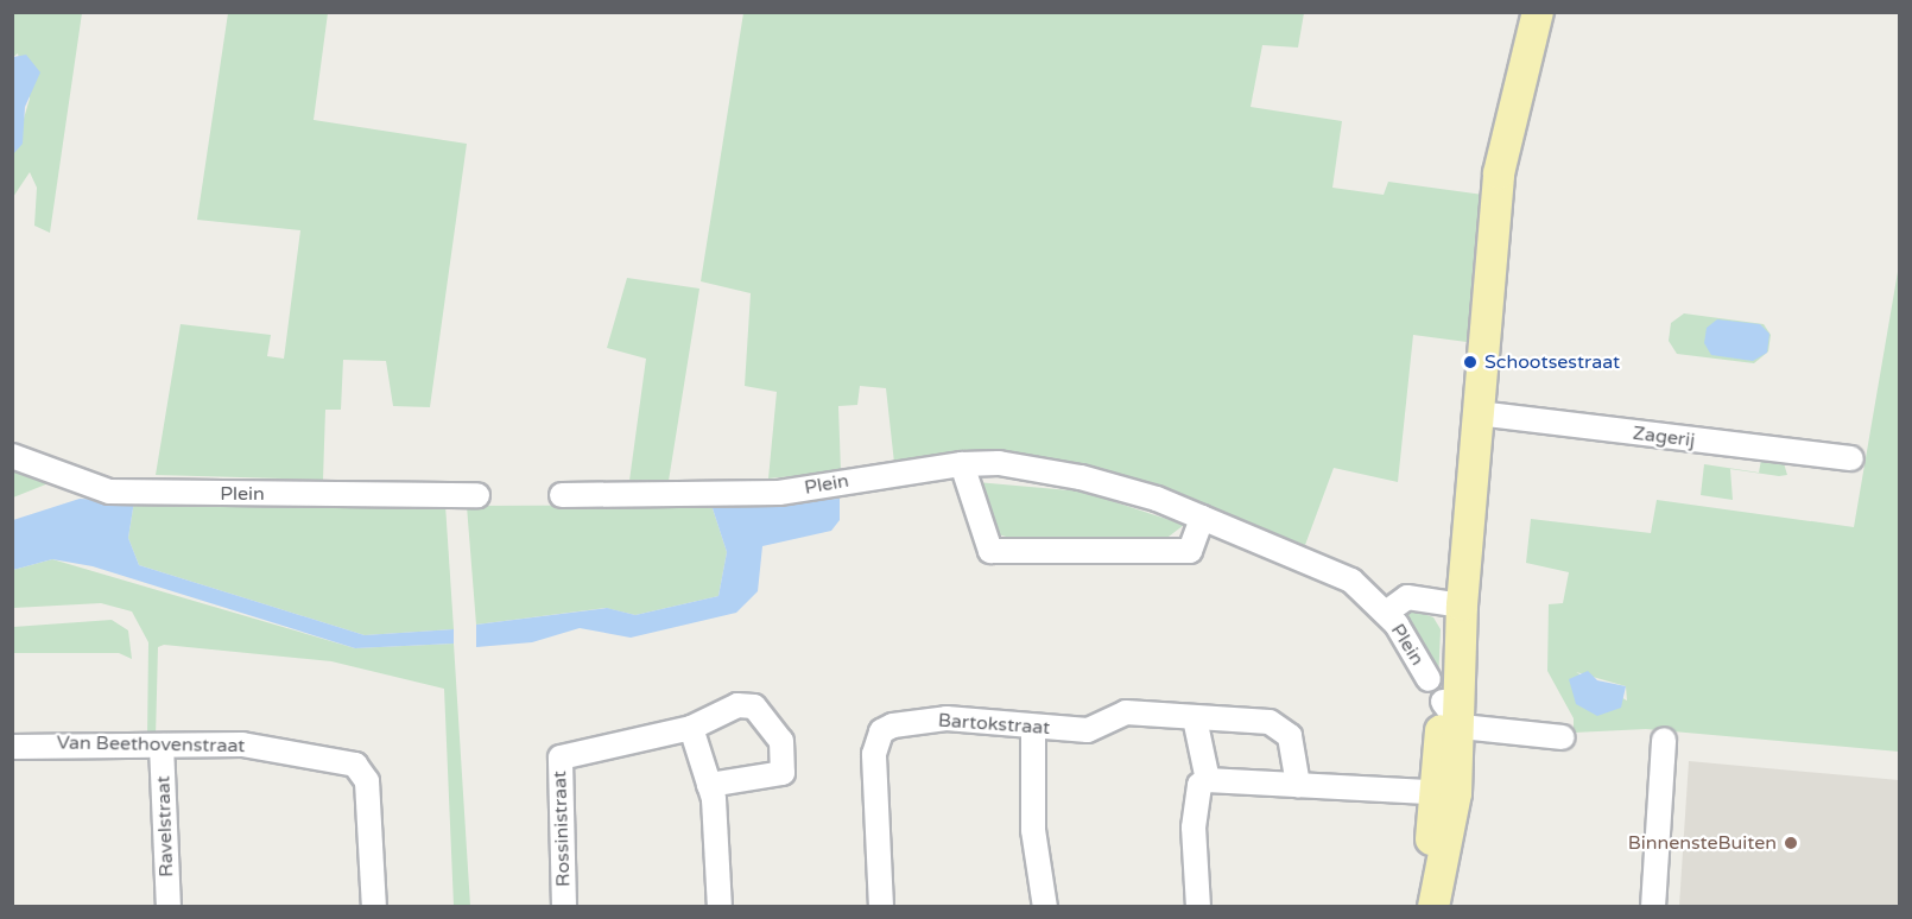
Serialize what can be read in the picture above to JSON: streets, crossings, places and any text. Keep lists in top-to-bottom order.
{
  "streets": {
    "street": [
      "Zagerij",
      "Plein",
      "Bartokstraat",
      "Van Beethovenstraat",
      "Ravelstraat",
      "Rossinistraat"
    ]
  },
  "crossings": [
    ["Van Beethovenstraat", "Ravelstraat"]
  ],
  "places": ["Schootsestraat", "BinnensteBuiten"]
}
